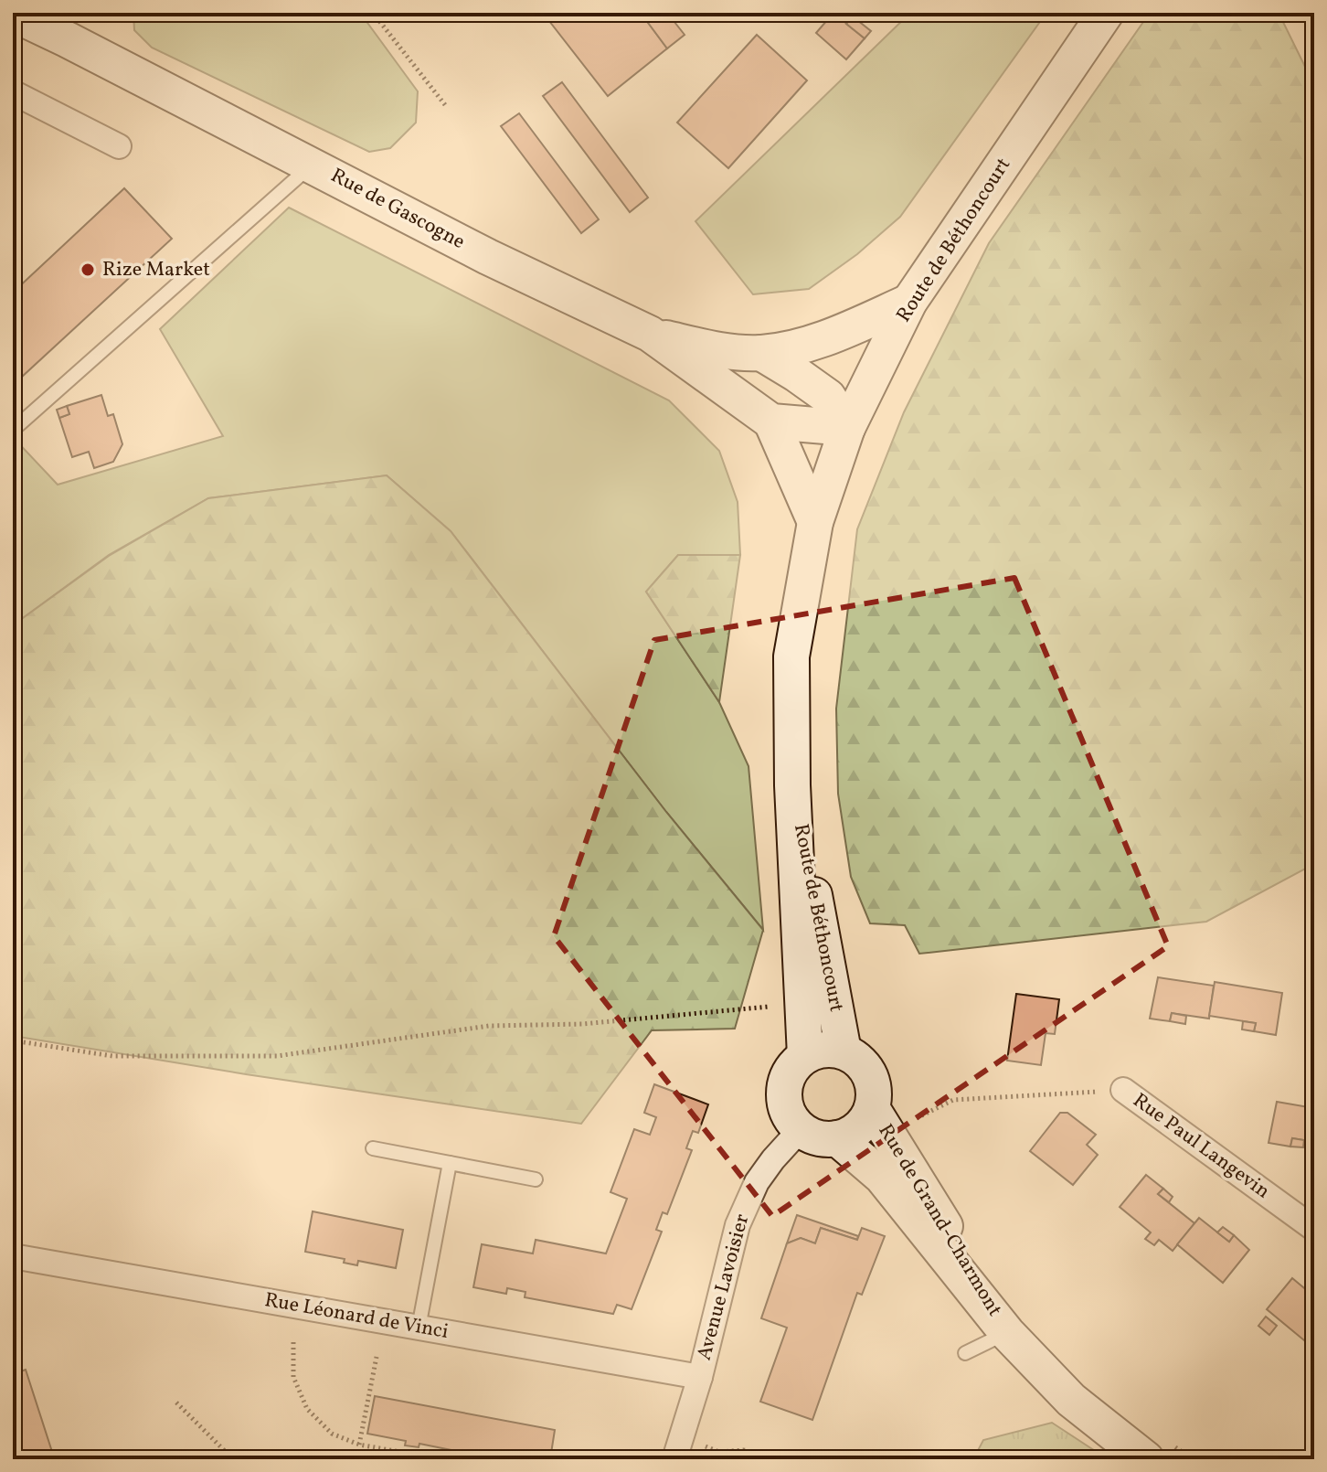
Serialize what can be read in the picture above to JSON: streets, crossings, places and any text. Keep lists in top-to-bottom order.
{
  "streets": {
    "street": [
      "Rue de Gascogne",
      "Route de Béthoncourt",
      "Rue Paul Langevin",
      "Rue de Grand-Charmont",
      "Avenue Lavoisier",
      "Rue Léonard de Vinci"
    ]
  },
  "crossings": [
    ["Route de Béthoncourt", "Rue de Grand-Charmont"],
    ["Route de Béthoncourt", "Avenue Lavoisier"],
    ["Rue de Grand-Charmont", "Avenue Lavoisier"],
    ["Avenue Lavoisier", "Rue Léonard de Vinci"]
  ],
  "places": ["Rize Market"]
}
